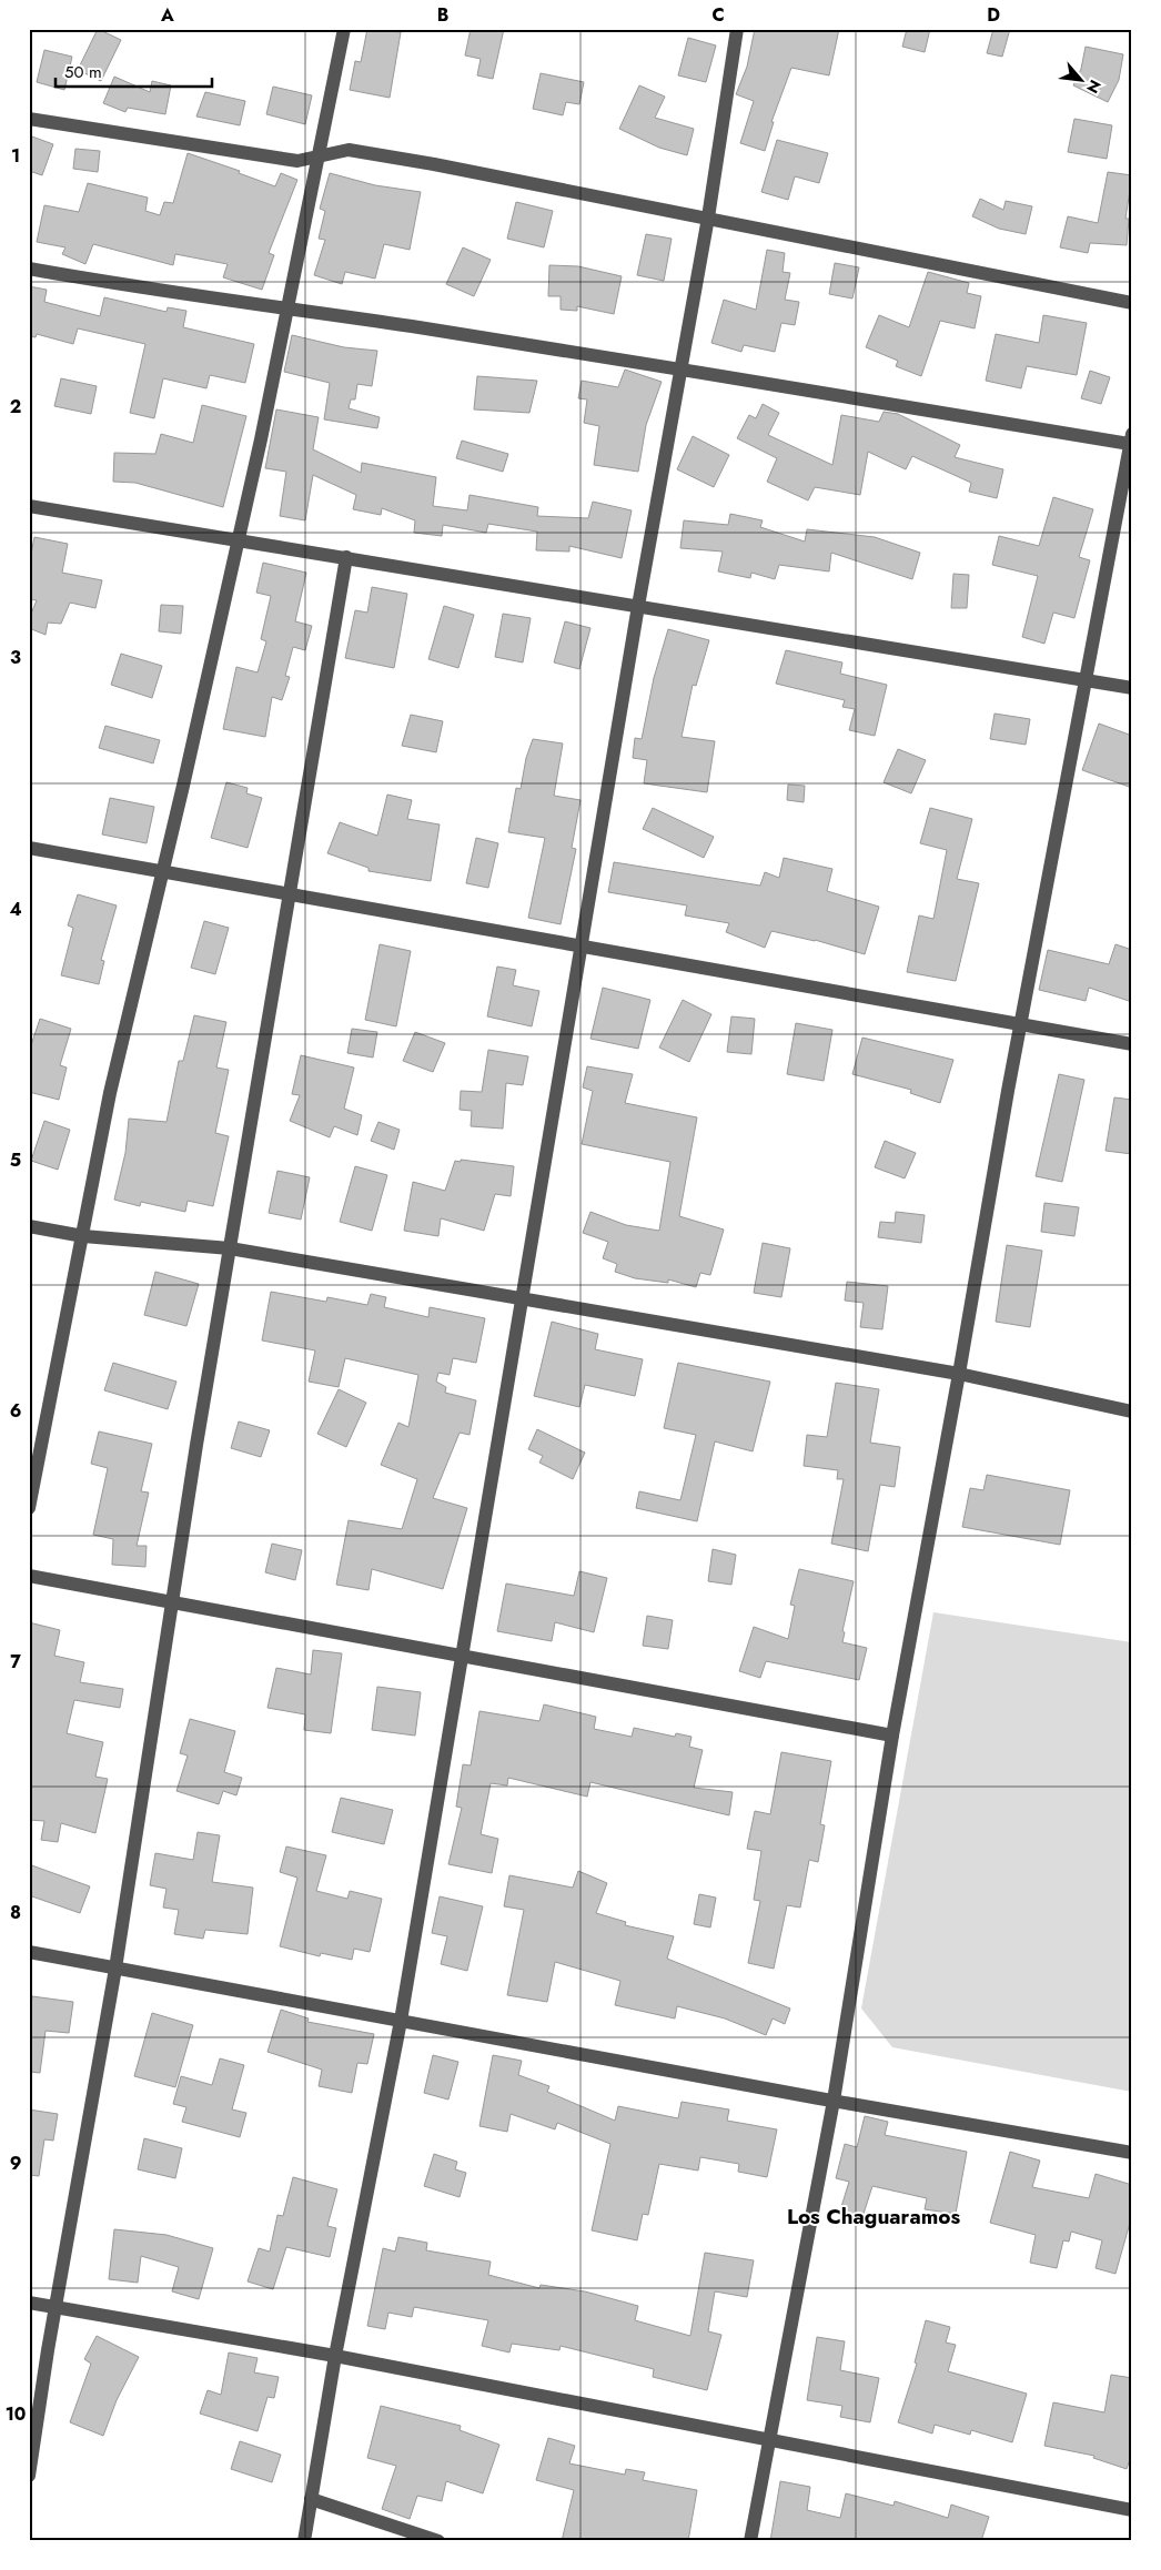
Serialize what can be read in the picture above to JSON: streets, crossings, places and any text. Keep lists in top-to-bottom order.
{
  "districts": ["Los Chaguaramos"],
  "scale_bar": "50 m",
  "north": "bottom right",
  "grid": {
    "columns": [
      "A",
      "B",
      "C",
      "D"
    ],
    "rows": [
      "1",
      "2",
      "3",
      "4",
      "5",
      "6",
      "7",
      "8",
      "9",
      "10"
    ]
  }
}
